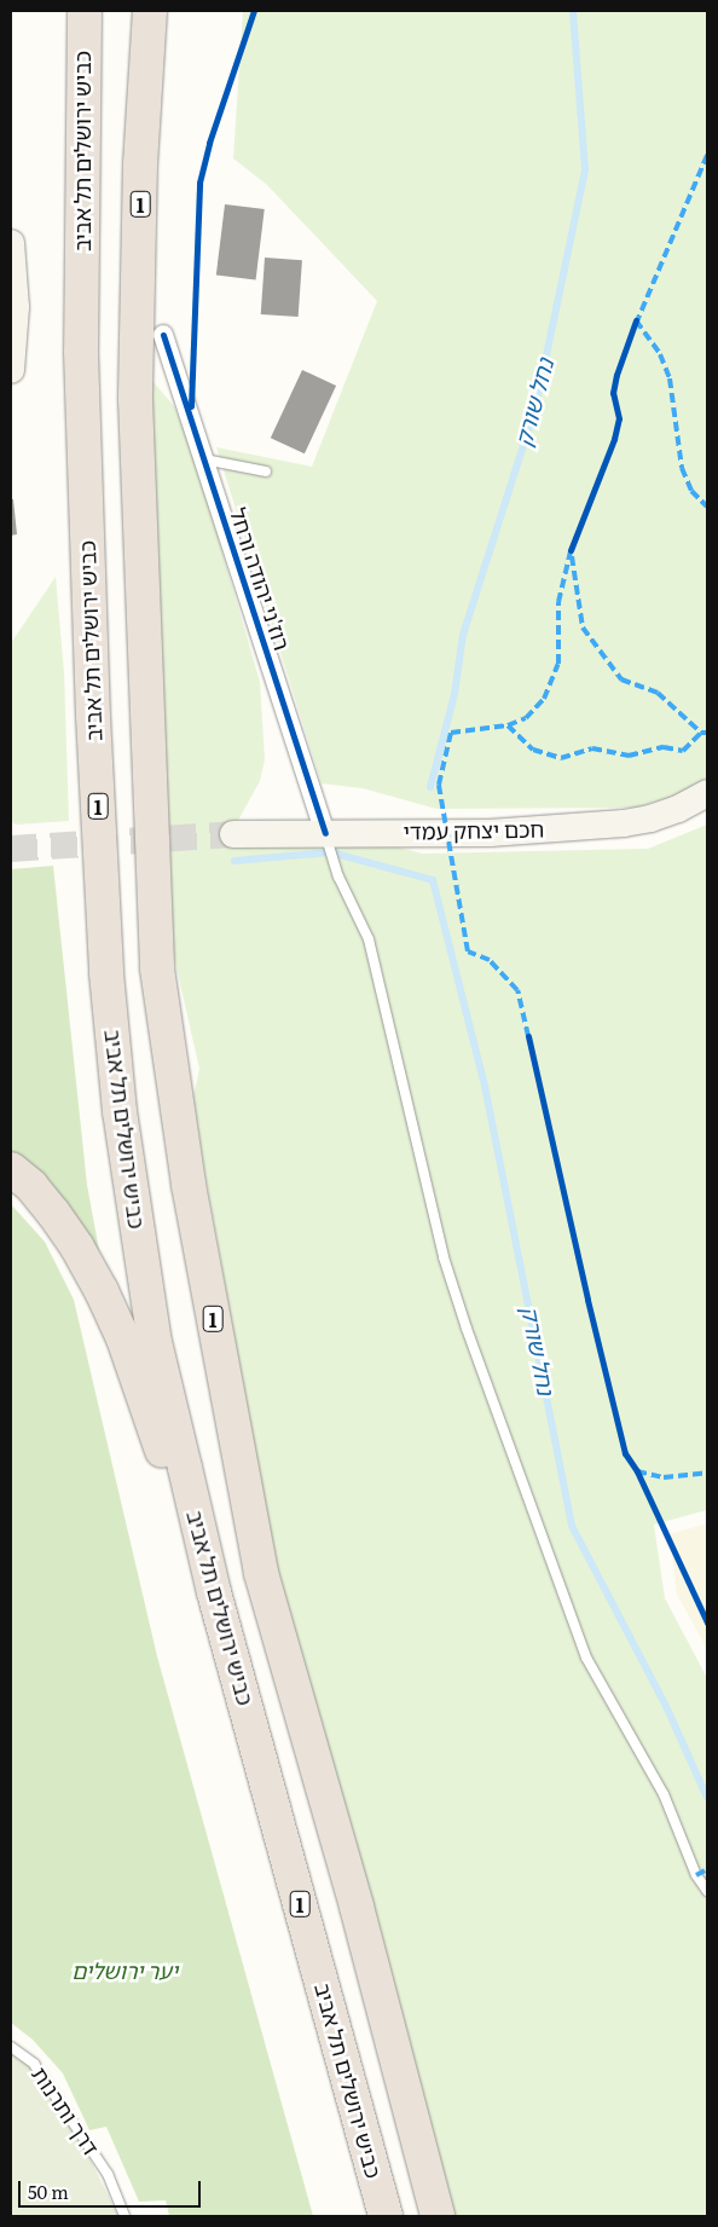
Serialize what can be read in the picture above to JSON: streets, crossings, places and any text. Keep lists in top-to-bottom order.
{
  "streets": {
    "highway": ["כביש ירושלים תל אביב", "1"],
    "main road": ["חכם יצחק עמדי"],
    "street": ["רוז'ני יהודה ורחל"],
    "lane": ["דרך ותרנות"]
  },
  "crossings": [
    ["רוז'ני יהודה ורחל", "חכם יצחק עמדי"]
  ],
  "water": ["נחל שורק"],
  "parks": ["יער ירושלים"],
  "scale_bar": "50 m"
}
